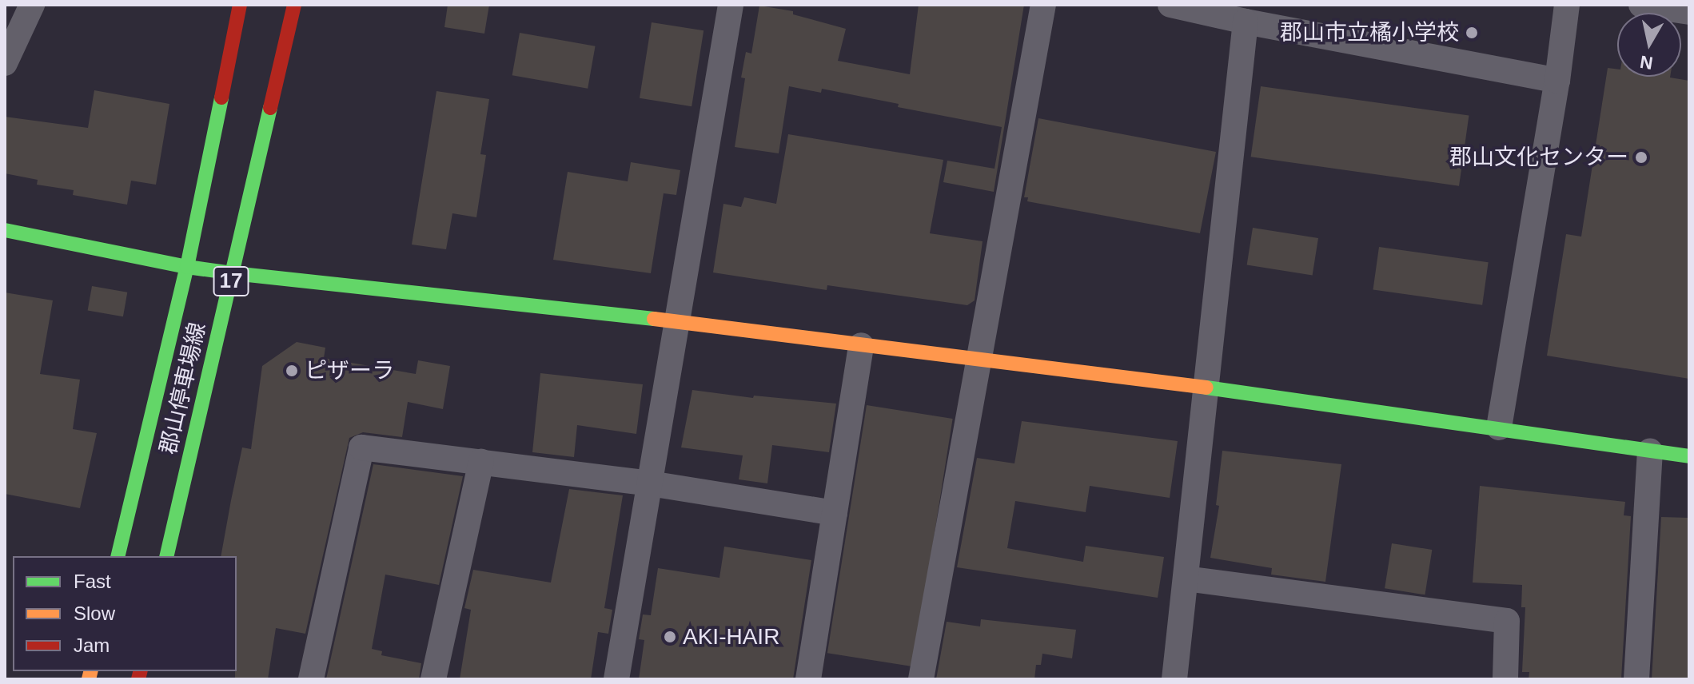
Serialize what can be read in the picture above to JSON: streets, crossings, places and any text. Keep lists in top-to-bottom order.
{
  "streets": {
    "street": ["17", "郡山停車場線"]
  },
  "places": [
    "郡山市立橘小学校",
    "郡山文化センター",
    "ピザーラ",
    "AKI-HAIR"
  ],
  "legend": ["Fast", "Slow", "Jam"],
  "north": "bottom"
}
